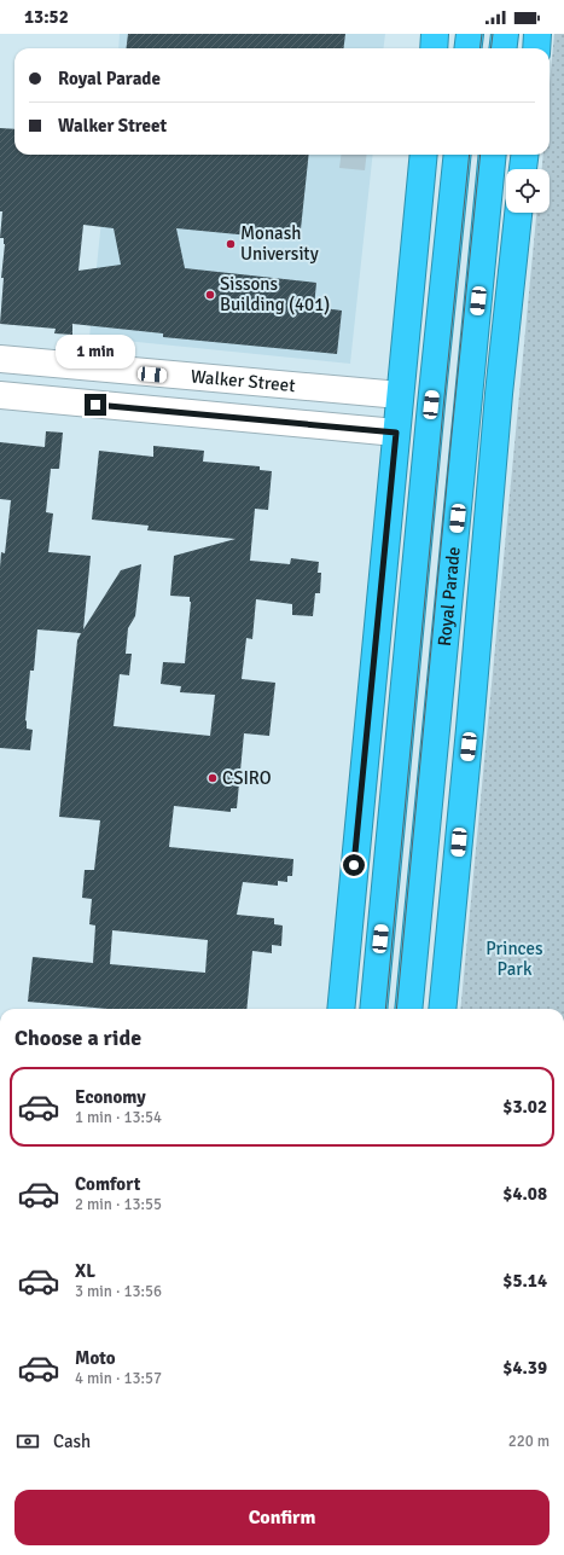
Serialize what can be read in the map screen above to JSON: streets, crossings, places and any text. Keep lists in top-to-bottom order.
{
  "streets": {
    "highway": ["Royal Parade"],
    "street": ["Walker Street"]
  },
  "parks": ["Princes Park"],
  "places": ["Monash University", "Sissons Building (401)", "CSIRO"],
  "page": {
    "status": "13:52",
    "banner": ["Royal Parade", "Walker Street"],
    "bubble": "1 min",
    "heading": "Choose a ride",
    "list": [
      {
        "name": "Economy",
        "note": "1 min · 13:54",
        "value": "$3.02"
      },
      {
        "name": "Comfort",
        "note": "2 min · 13:55",
        "value": "$4.08"
      },
      {
        "name": "XL",
        "note": "3 min · 13:56",
        "value": "$5.14"
      },
      {
        "name": "Moto",
        "note": "4 min · 13:57",
        "value": "$4.39"
      }
    ],
    "pay": ["Cash", "220 m"],
    "buttons": "Confirm"
  }
}
